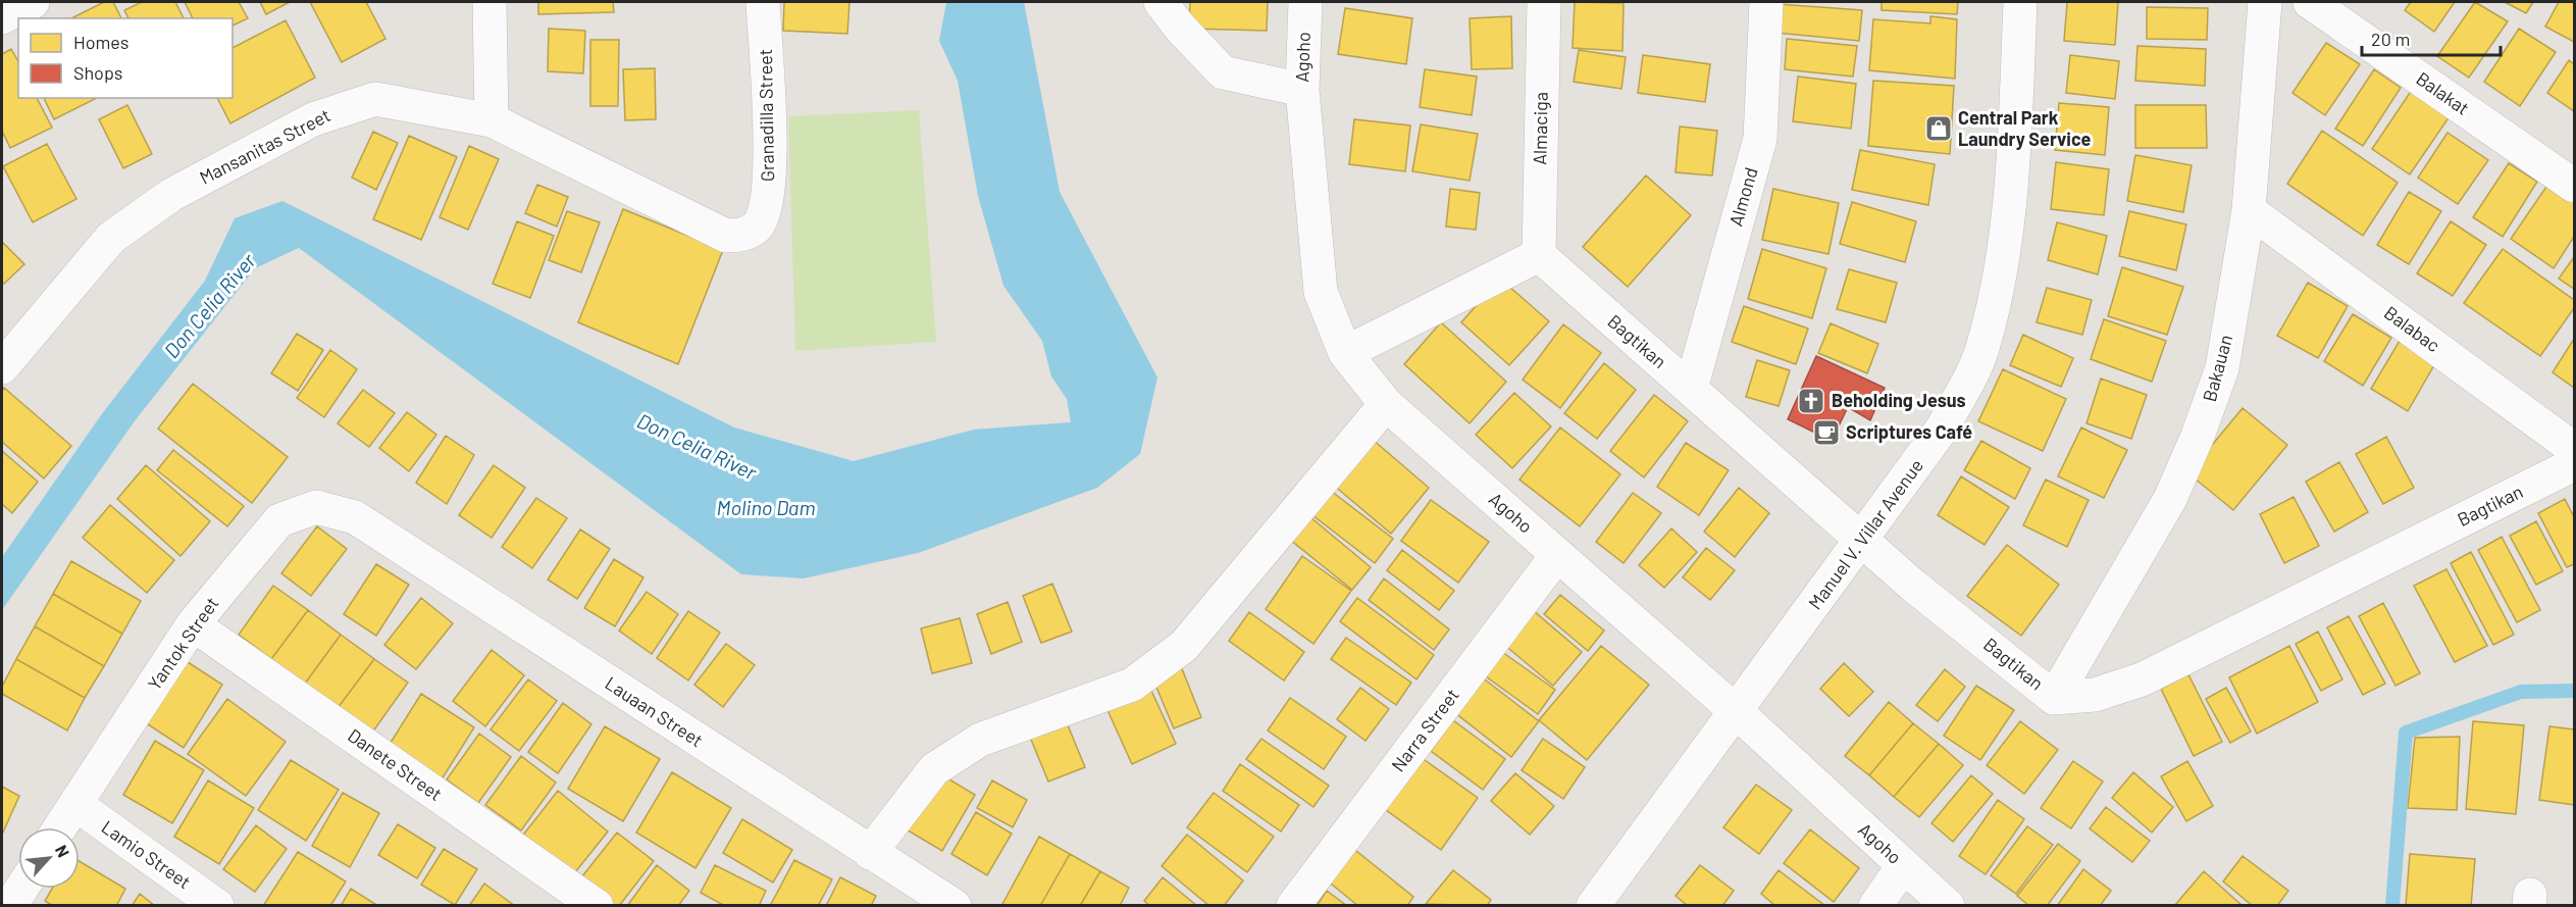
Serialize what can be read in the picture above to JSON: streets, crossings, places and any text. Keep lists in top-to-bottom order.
{
  "streets": {
    "street": [
      "Agoho",
      "Balakat",
      "Granadilla Street",
      "Almaciga",
      "Mansanitas Street",
      "Almond",
      "Balabac",
      "Bagtikan",
      "Bakauan",
      "Manuel V. Villar Avenue",
      "Yantok Street",
      "Lauaan Street",
      "Narra Street",
      "Danete Street",
      "Lamio Street"
    ]
  },
  "crossings": [
    ["Agoho", "Manuel V. Villar Avenue"],
    ["Agoho", "Narra Street"],
    ["Granadilla Street", "Mansanitas Street"],
    ["Almaciga", "Bagtikan"],
    ["Almond", "Bagtikan"],
    ["Balabac", "Bakauan"],
    ["Bagtikan", "Bakauan"],
    ["Bagtikan", "Manuel V. Villar Avenue"],
    ["Yantok Street", "Lauaan Street"],
    ["Yantok Street", "Danete Street"],
    ["Yantok Street", "Lamio Street"]
  ],
  "water": ["Don Celia River", "Molino Dam"],
  "places": {
    "shop": ["Central Park Laundry Service"],
    "church": ["Beholding Jesus"],
    "cafe": ["Scriptures Café"]
  },
  "legend": ["Homes", "Shops"],
  "scale_bar": "20 m",
  "north": "top right"
}
